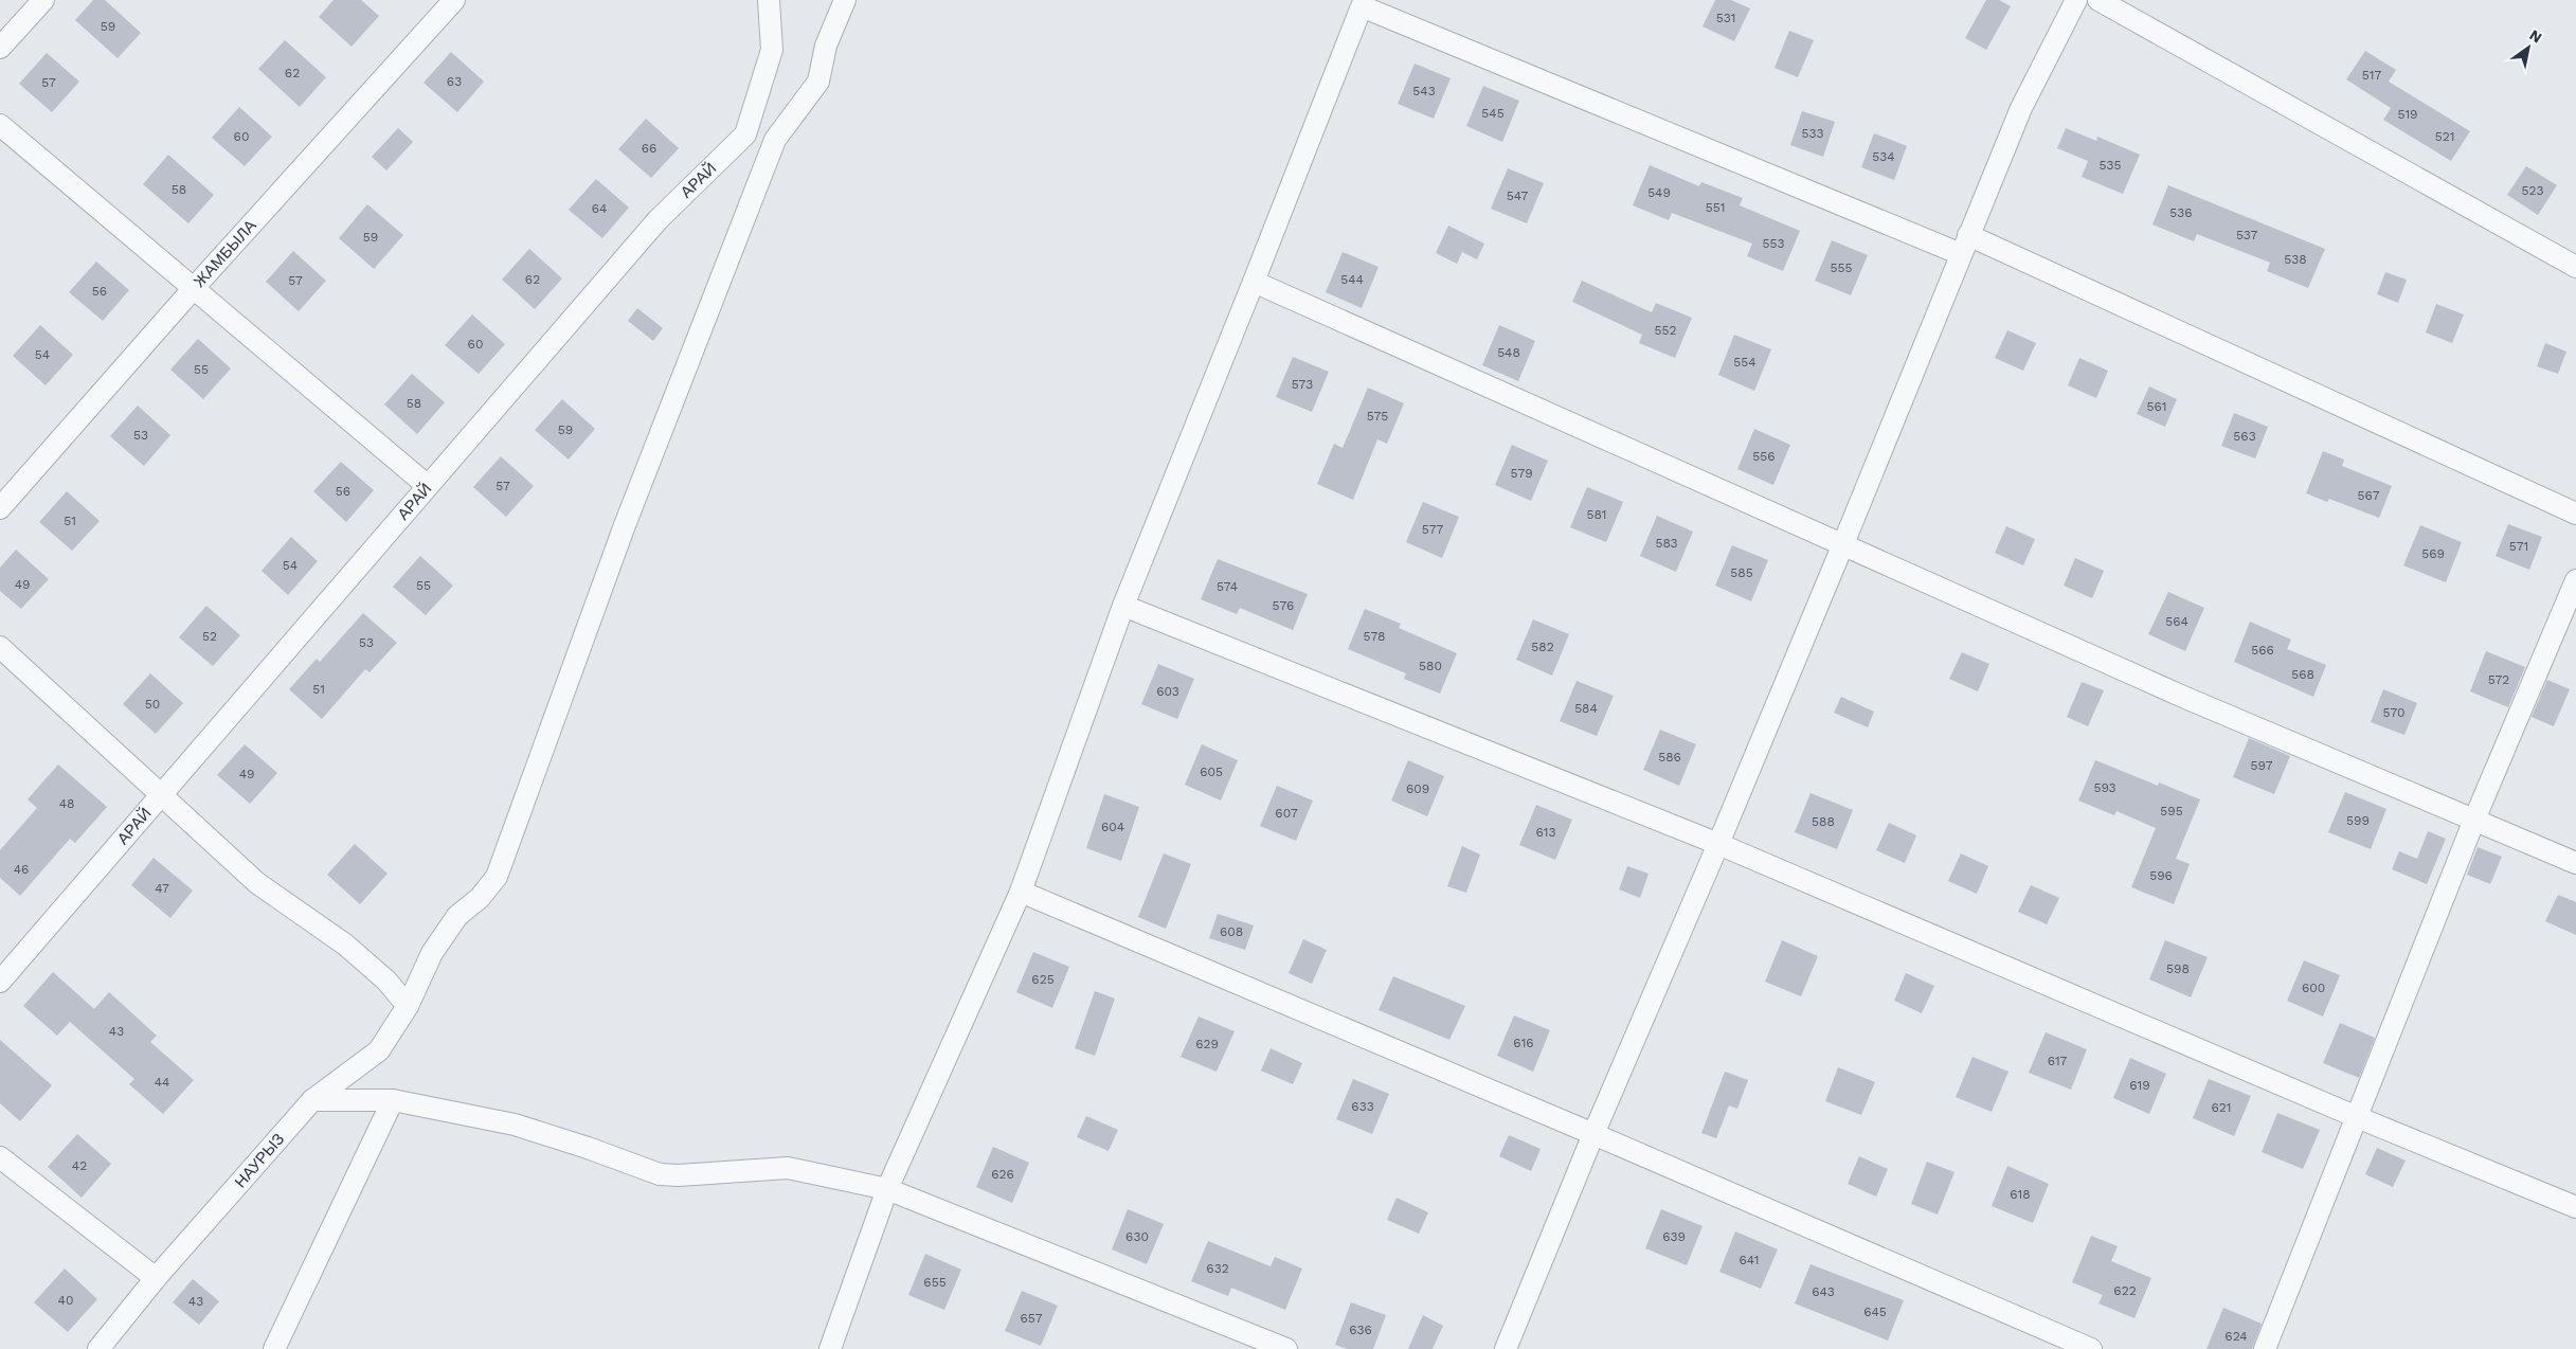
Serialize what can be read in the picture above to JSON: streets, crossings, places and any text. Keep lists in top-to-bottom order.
{
  "streets": {
    "street": ["АРАЙ", "ЖАМБЫЛА", "НАУРЫЗ"]
  },
  "house_numbers": [
    "531",
    "59",
    "62",
    "517",
    "63",
    "57",
    "543",
    "545",
    "519",
    "533",
    "60",
    "521",
    "66",
    "534",
    "535",
    "58",
    "523",
    "549",
    "547",
    "551",
    "64",
    "536",
    "537",
    "59",
    "553",
    "538",
    "555",
    "62",
    "544",
    "57",
    "56",
    "552",
    "60",
    "548",
    "54",
    "554",
    "55",
    "573",
    "58",
    "561",
    "575",
    "59",
    "53",
    "563",
    "556",
    "579",
    "57",
    "56",
    "567",
    "581",
    "51",
    "577",
    "583",
    "571",
    "569",
    "54",
    "585",
    "49",
    "55",
    "574",
    "576",
    "564",
    "52",
    "578",
    "53",
    "582",
    "566",
    "580",
    "568",
    "572",
    "51",
    "603",
    "50",
    "584",
    "570",
    "586",
    "597",
    "605",
    "49",
    "593",
    "609",
    "48",
    "595",
    "607",
    "599",
    "588",
    "604",
    "613",
    "46",
    "596",
    "47",
    "608",
    "598",
    "625",
    "600",
    "43",
    "616",
    "629",
    "617",
    "44",
    "619",
    "633",
    "621",
    "42",
    "626",
    "618",
    "630",
    "639",
    "641",
    "632",
    "655",
    "622",
    "643",
    "40",
    "43",
    "645",
    "657",
    "636",
    "624"
  ],
  "north": "top right"
}
